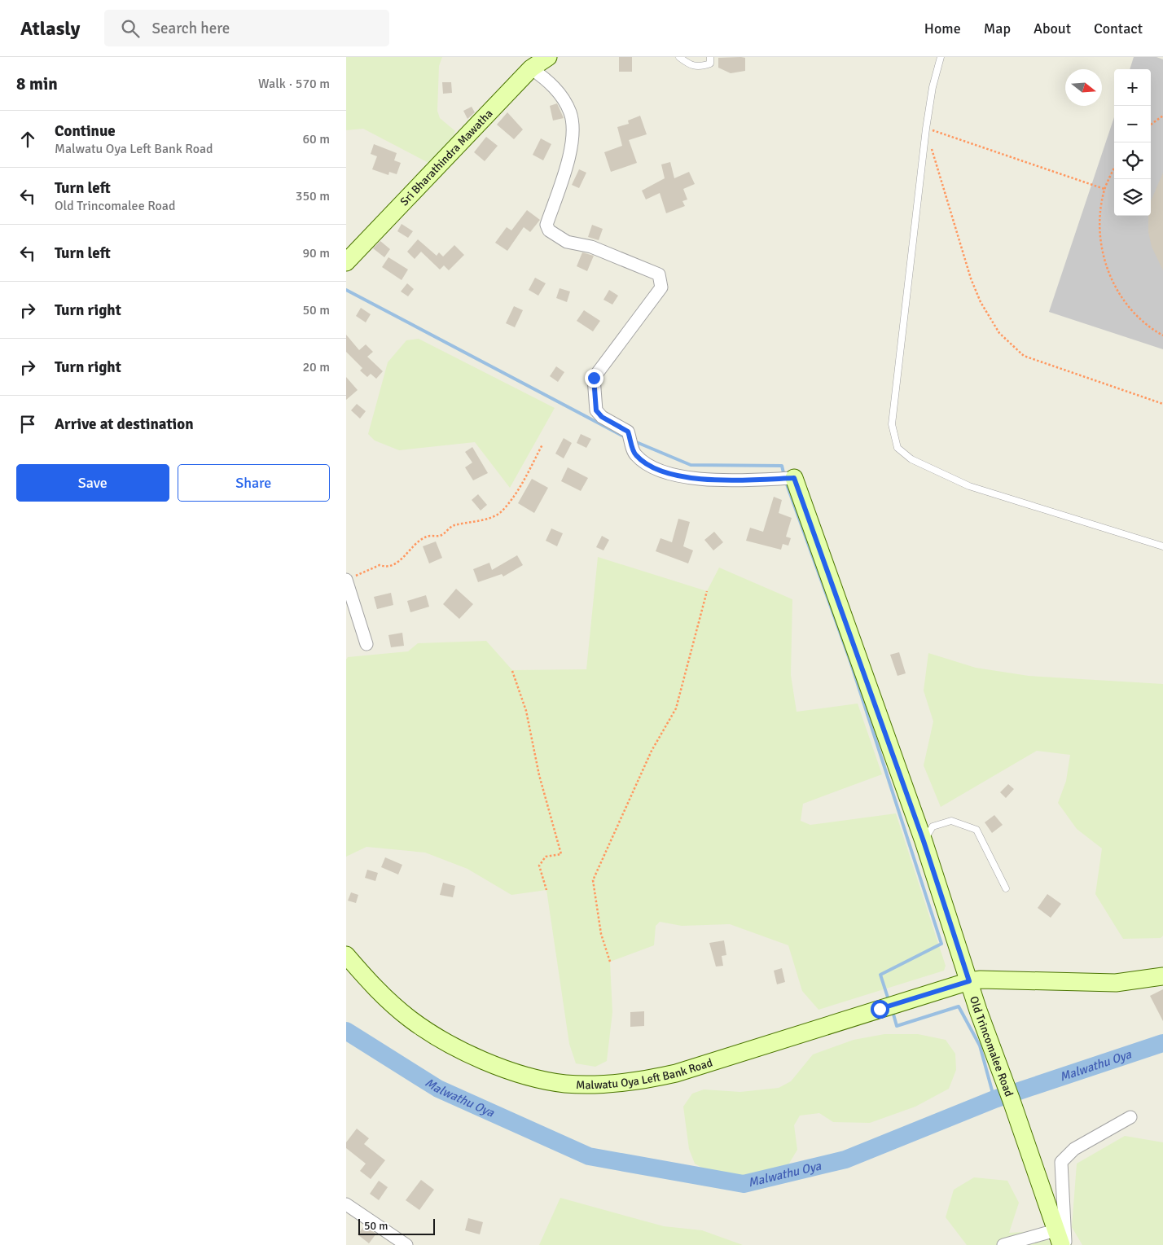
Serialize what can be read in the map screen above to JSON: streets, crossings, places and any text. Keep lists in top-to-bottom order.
{
  "streets": {
    "main road": ["Sri Bharathindra Mawatha", "Old Trincomalee Road", "Malwatu Oya Left Bank Road"]
  },
  "crossings": [
    ["Old Trincomalee Road", "Malwatu Oya Left Bank Road"]
  ],
  "water": ["Malwathu Oya"],
  "scale_bar": "50 m",
  "north": "right",
  "page": {
    "header": "Atlasly",
    "search": "Search here",
    "nav": [
      "Home",
      "Map",
      "About",
      "Contact"
    ],
    "heading": ["8 min", "Walk · 570 m"],
    "map_buttons": ["+", "−"],
    "list": [
      ["Continue", "Malwatu Oya Left Bank Road", "60 m"],
      ["Turn left", "Old Trincomalee Road", "350 m"],
      ["Turn left", "90 m"],
      ["Turn right", "50 m"],
      ["Turn right", "20 m"],
      "Arrive at destination"
    ],
    "buttons": ["Save", "Share"],
    "scale": "50 m"
  }
}
